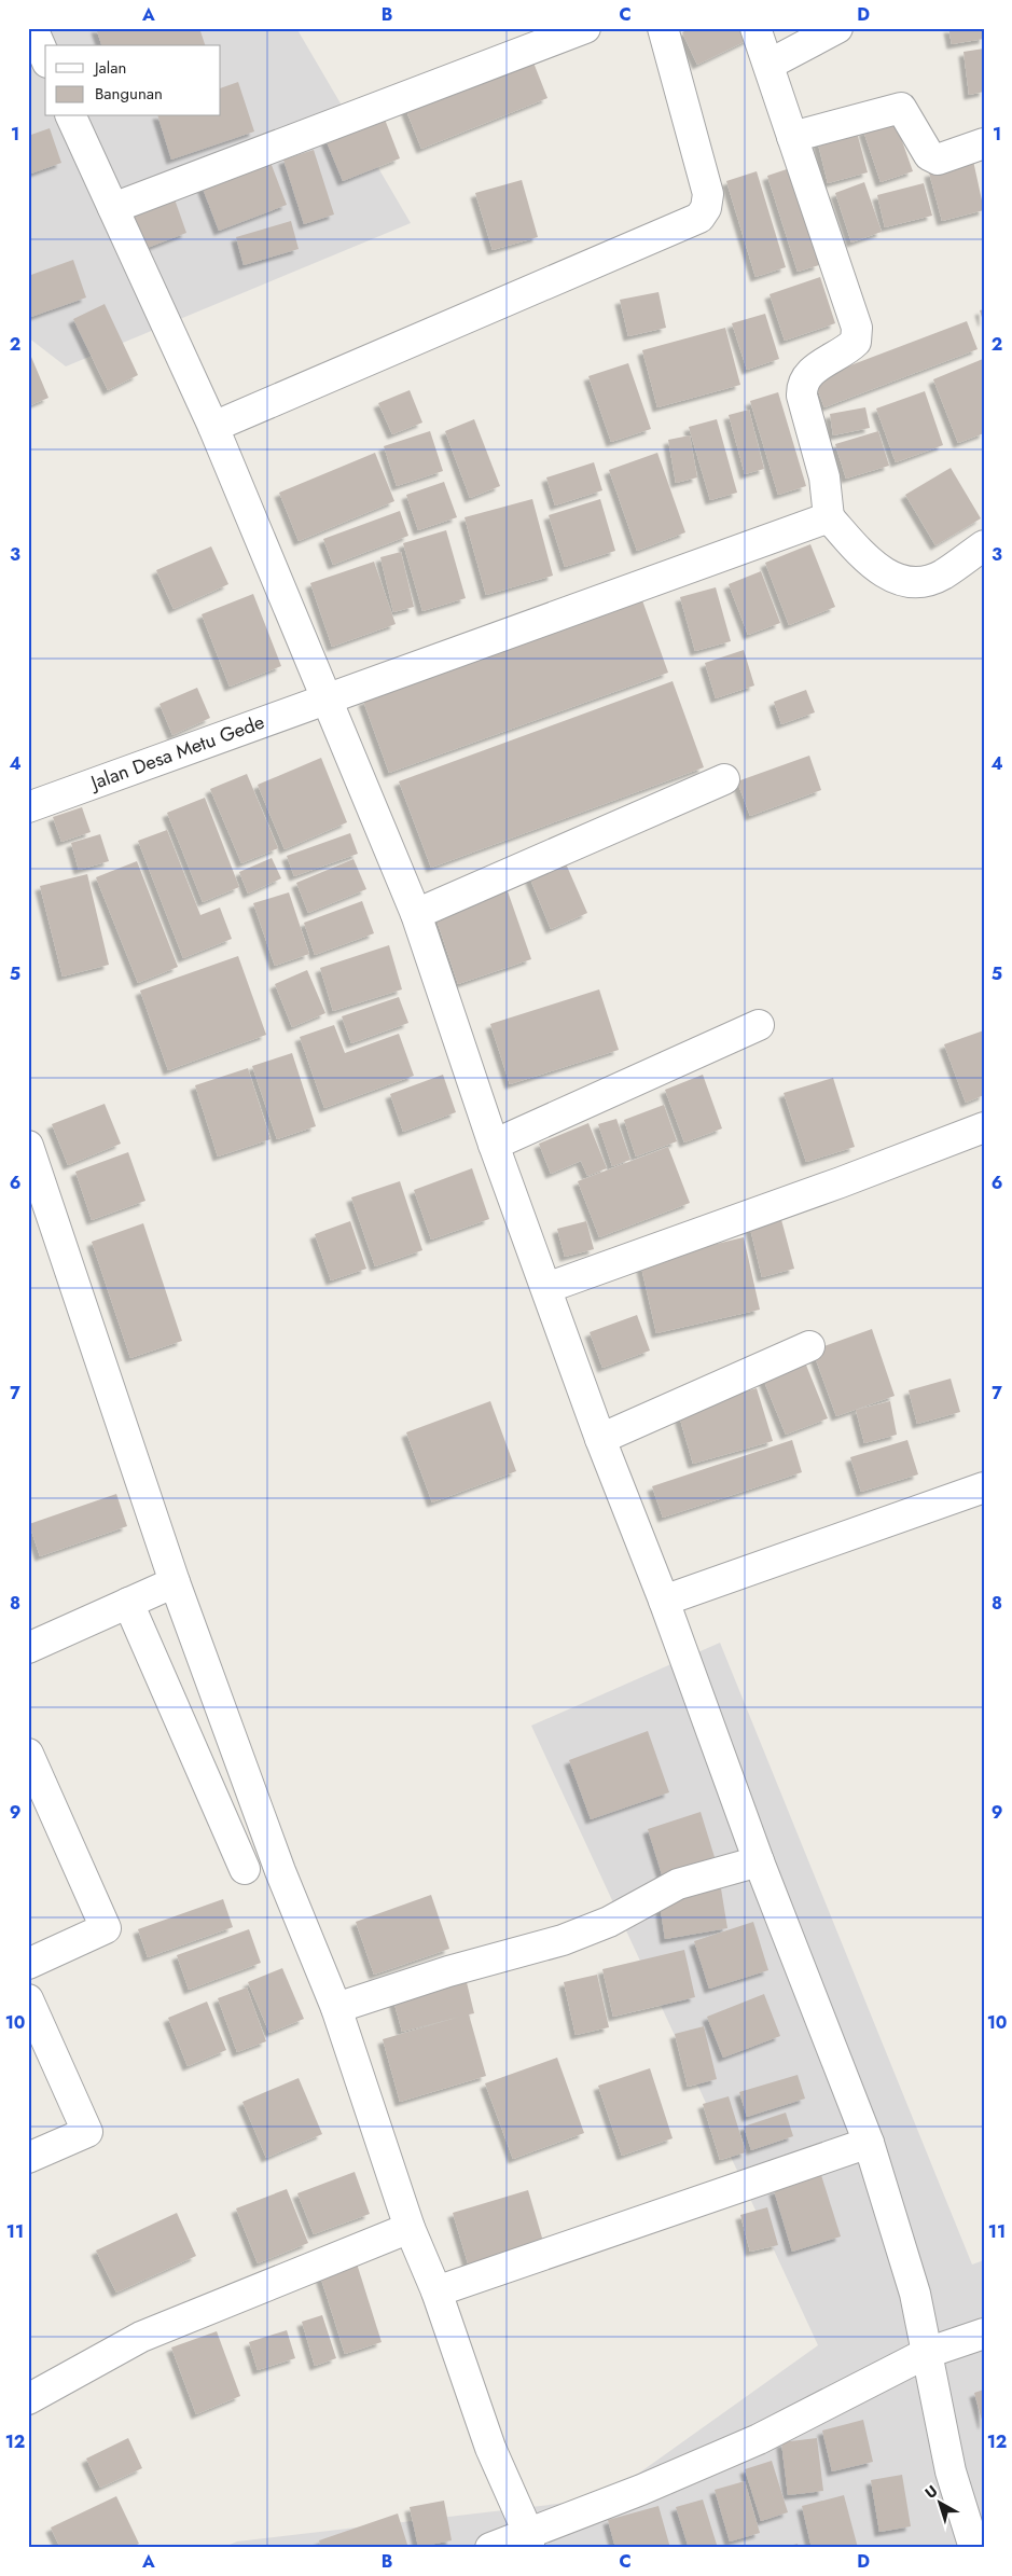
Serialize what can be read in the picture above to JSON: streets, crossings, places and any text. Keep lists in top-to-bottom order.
{
  "streets": {
    "street": ["Jalan Desa Metu Gede"]
  },
  "legend": ["Jalan", "Bangunan"],
  "north": "top left",
  "grid": {
    "columns": [
      "A",
      "B",
      "C",
      "D"
    ],
    "rows": [
      "1",
      "2",
      "3",
      "4",
      "5",
      "6",
      "7",
      "8",
      "9",
      "10",
      "11",
      "12"
    ]
  }
}
